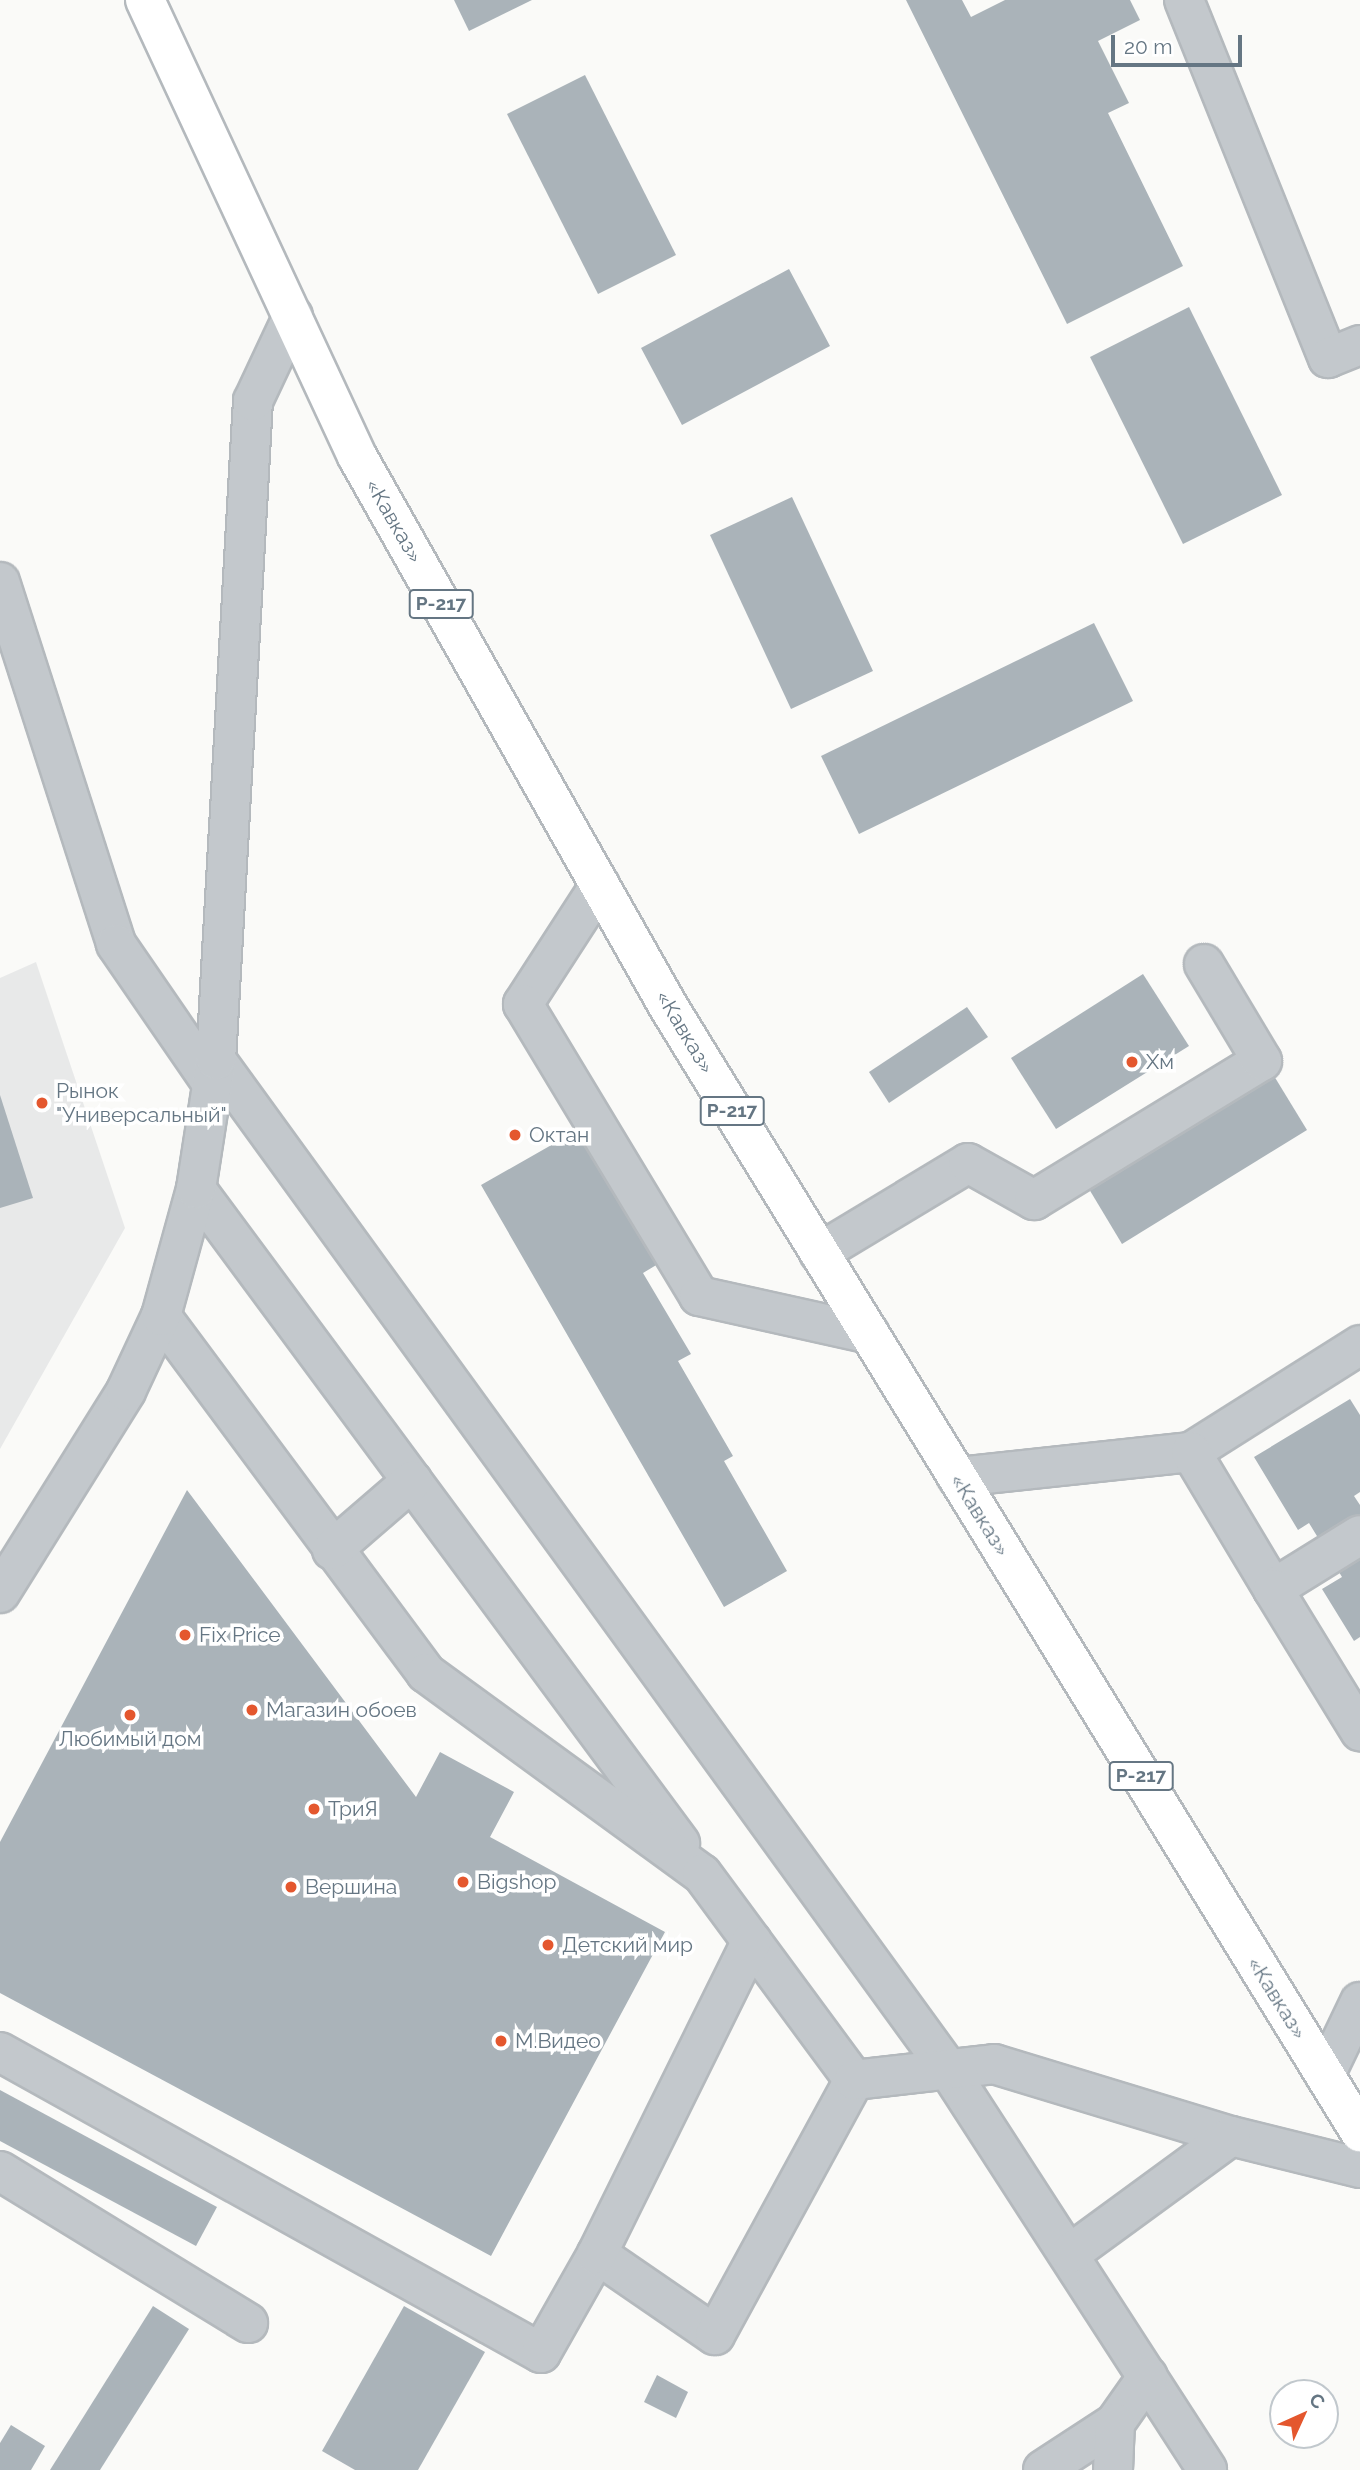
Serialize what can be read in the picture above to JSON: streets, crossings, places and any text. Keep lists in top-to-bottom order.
{
  "streets": {
    "highway": ["«Кавказ»", "Р-217"]
  },
  "places": [
    "Хм",
    "Рынок \"Универсальный\"",
    "Октан",
    "Fix Price",
    "Магазин обоев",
    "Любимый дом",
    "ТриЯ",
    "Bigshop",
    "Вершина",
    "Детский мир",
    "М.Видео"
  ],
  "scale_bar": "20 m",
  "north": "top right"
}
